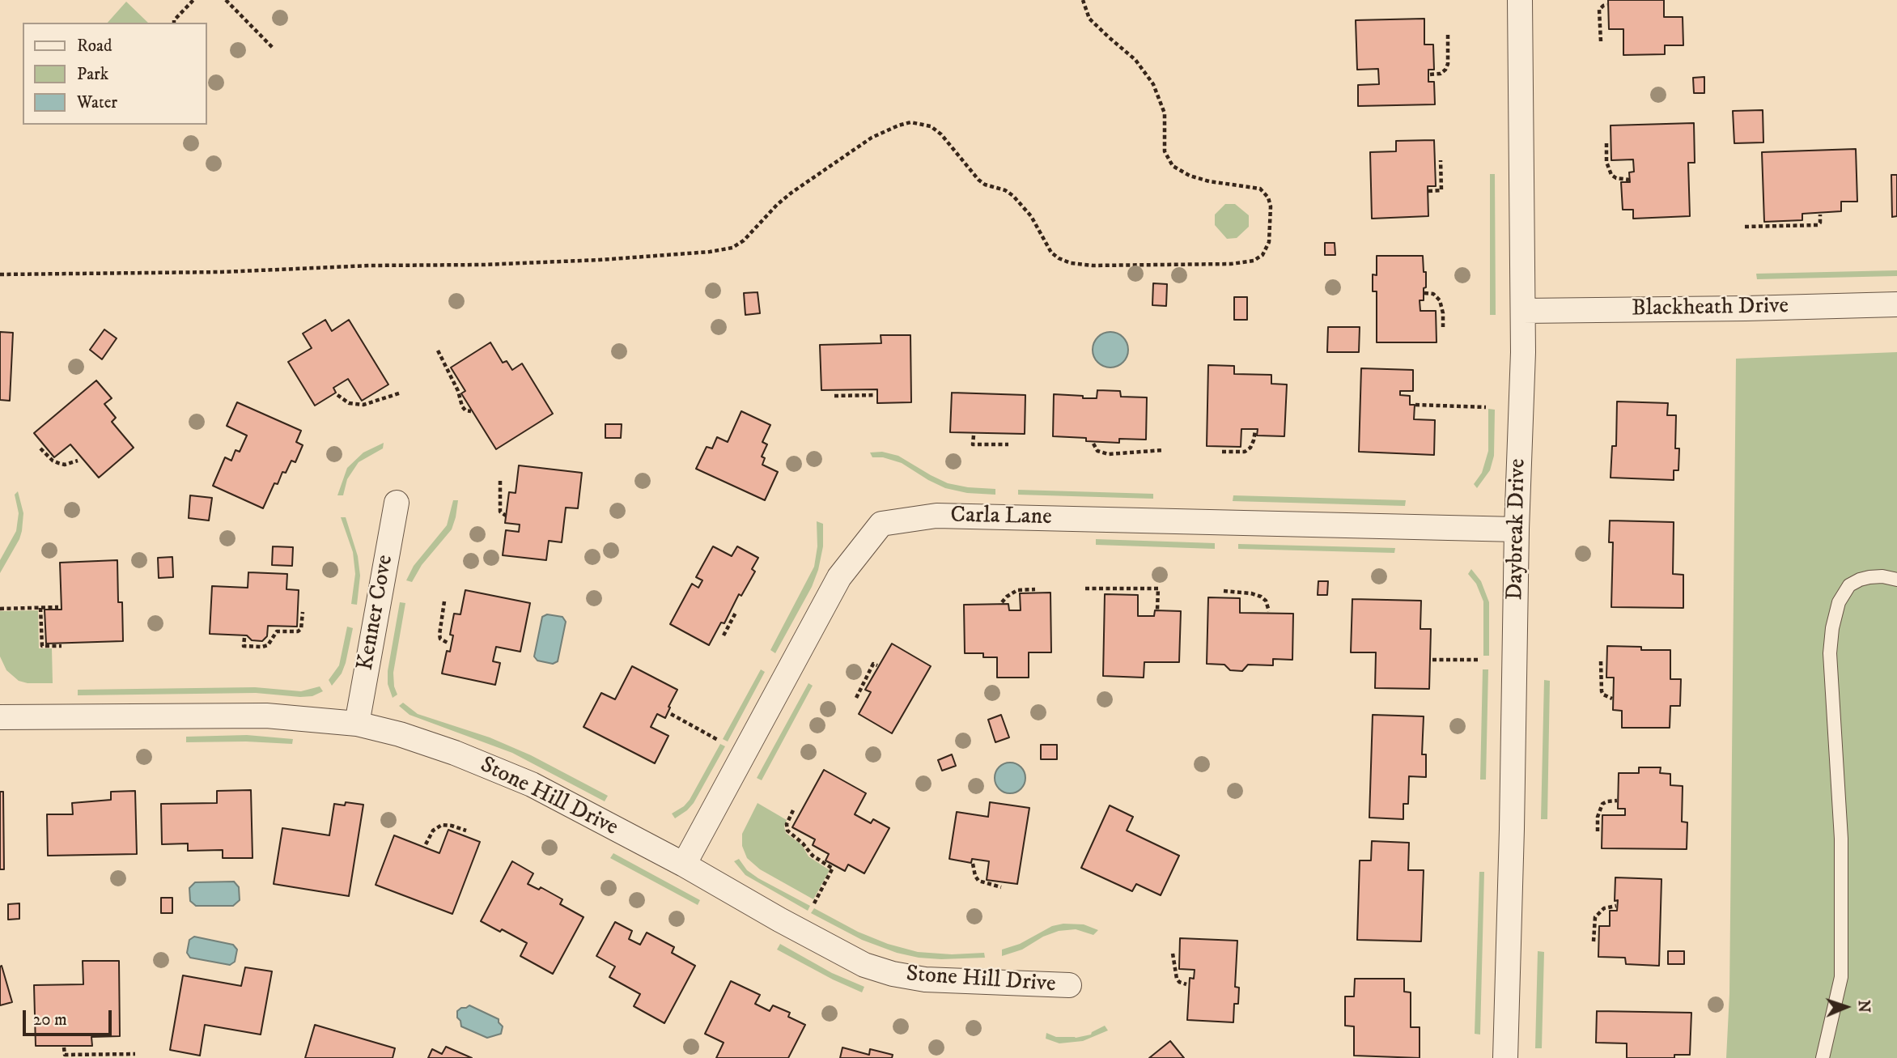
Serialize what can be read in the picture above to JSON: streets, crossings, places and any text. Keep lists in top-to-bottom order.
{
  "streets": {
    "street": [
      "Blackheath Drive",
      "Carla Lane",
      "Daybreak Drive",
      "Kenner Cove",
      "Stone Hill Drive"
    ]
  },
  "crossings": [
    ["Blackheath Drive", "Daybreak Drive"],
    ["Carla Lane", "Daybreak Drive"],
    ["Carla Lane", "Stone Hill Drive"],
    ["Kenner Cove", "Stone Hill Drive"]
  ],
  "legend": ["Road", "Park", "Water"],
  "scale_bar": "20 m",
  "north": "right"
}
